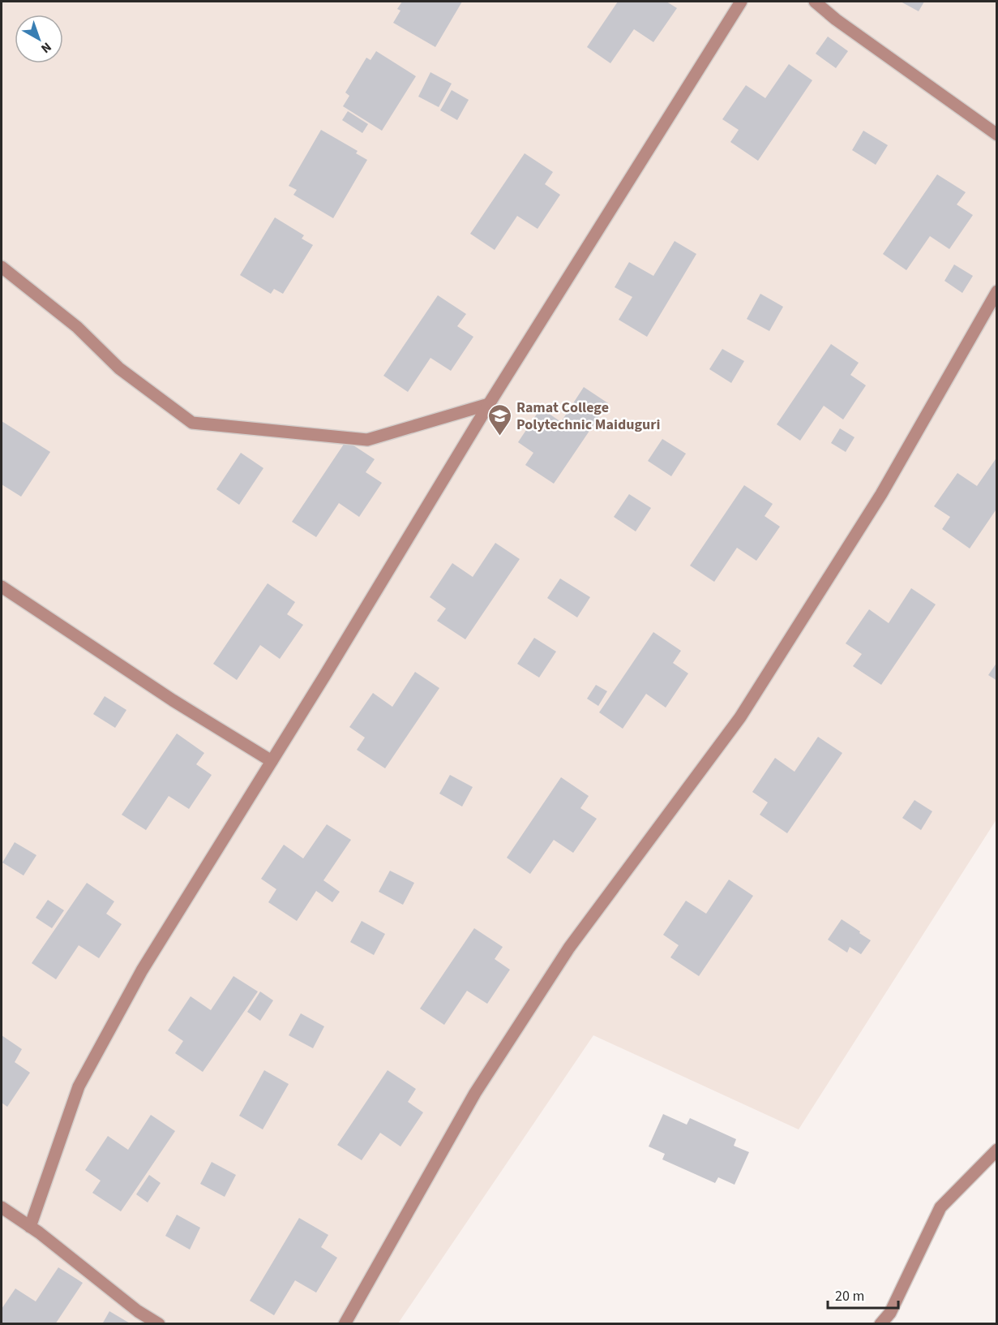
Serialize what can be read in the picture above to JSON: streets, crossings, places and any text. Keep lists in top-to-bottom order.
{
  "places": {
    "school or university": ["Ramat College Polytechnic Maiduguri"]
  },
  "scale_bar": "20 m",
  "north": "bottom right"
}
